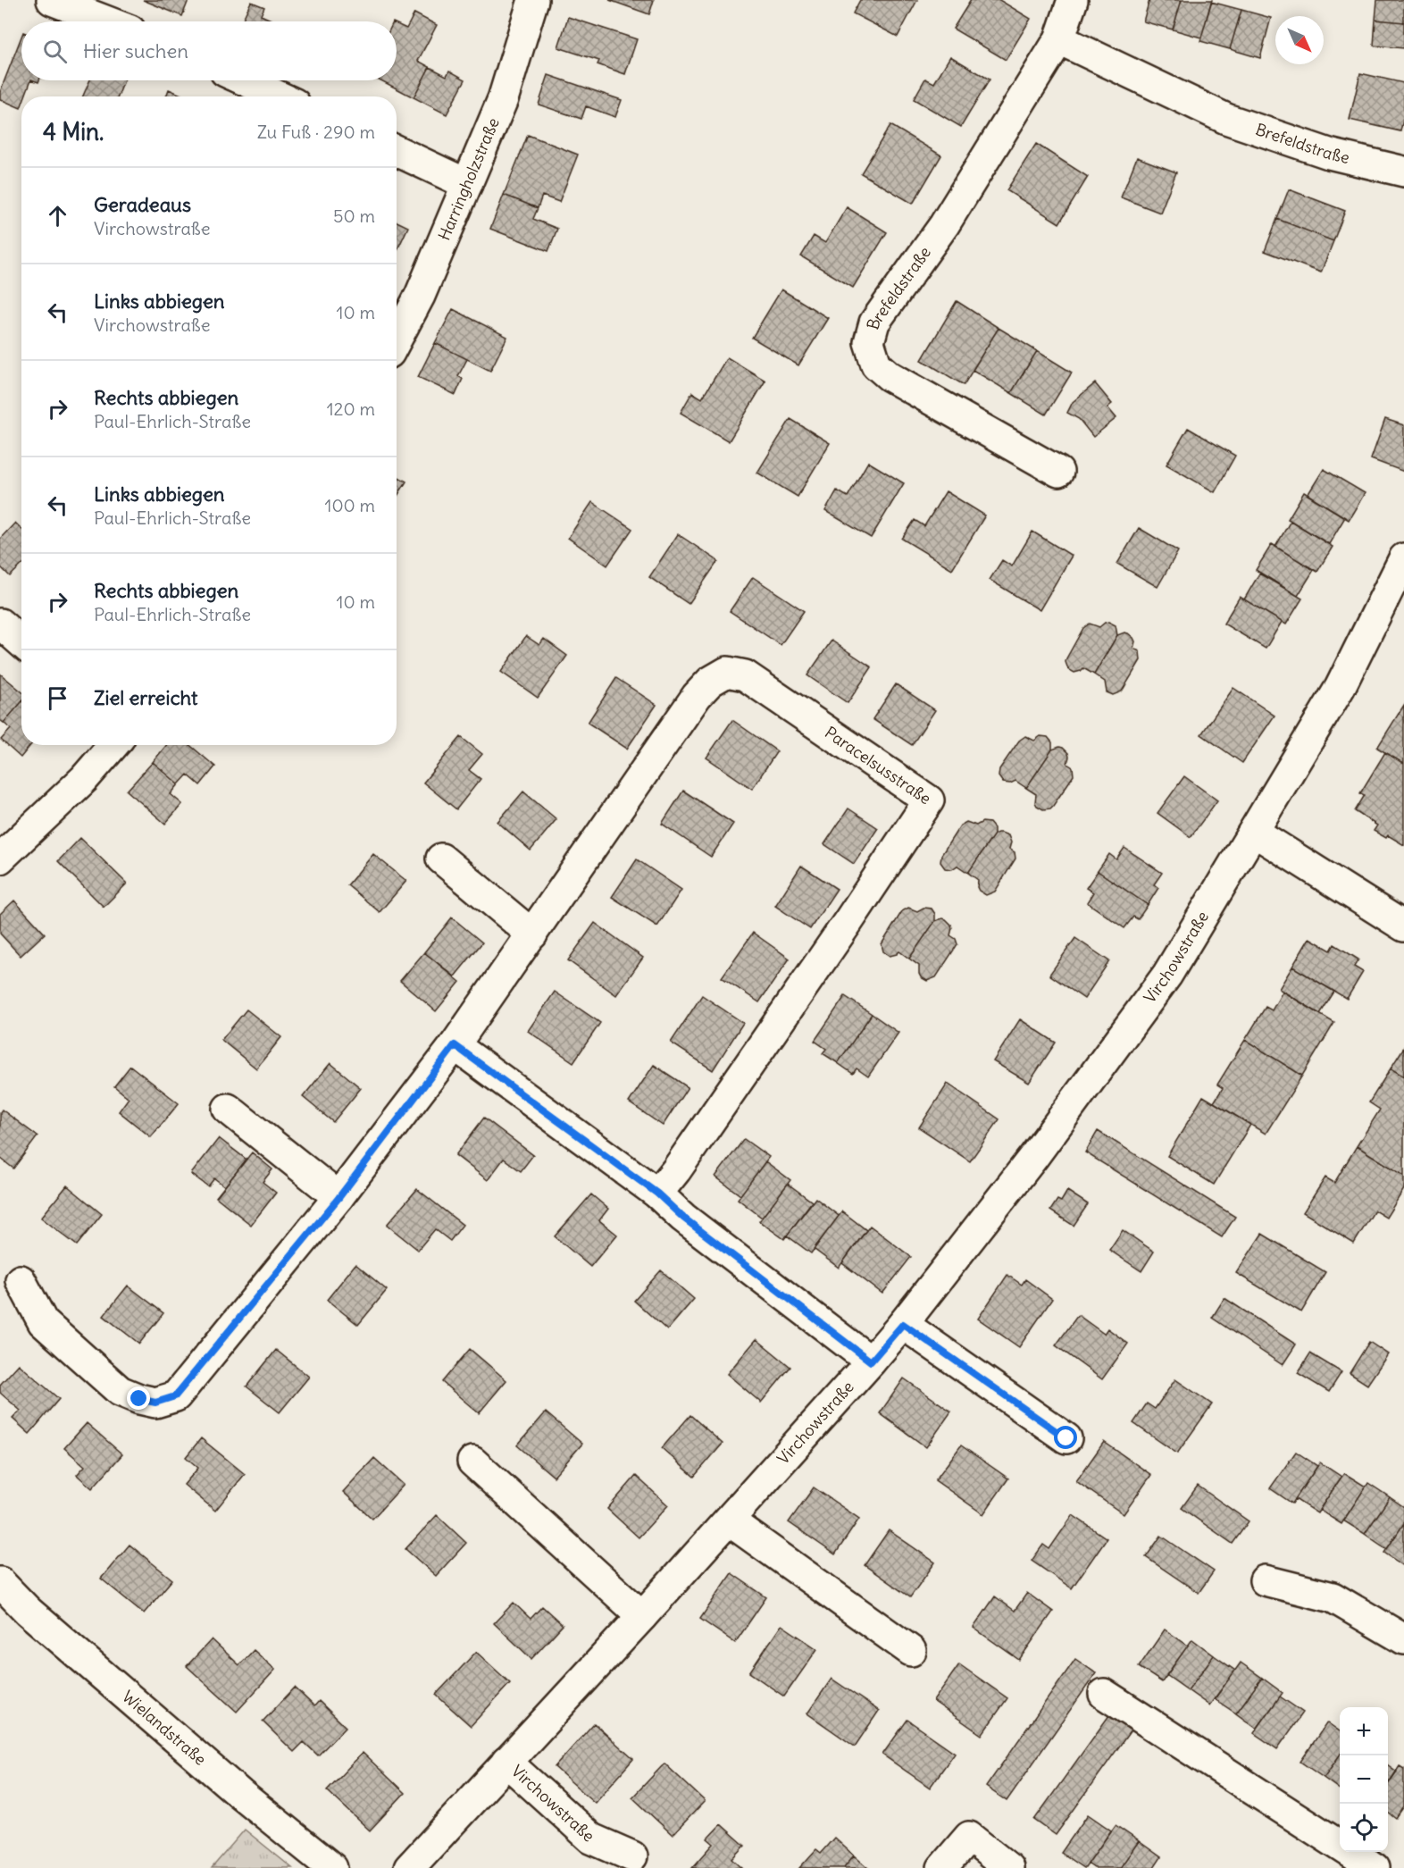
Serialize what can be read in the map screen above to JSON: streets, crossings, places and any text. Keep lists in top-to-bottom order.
{
  "streets": {
    "street": [
      "Brefeldstraße",
      "Harringholzstraße",
      "Paracelsusstraße",
      "Virchowstraße",
      "Wielandstraße"
    ]
  },
  "north": "bottom right",
  "page": {
    "search": "Hier suchen",
    "heading": ["4 Min.", "Zu Fuß · 290 m"],
    "list": [
      ["Geradeaus", "Virchowstraße", "50 m"],
      ["Links abbiegen", "Virchowstraße", "10 m"],
      ["Rechts abbiegen", "Paul-Ehrlich-Straße", "120 m"],
      ["Links abbiegen", "Paul-Ehrlich-Straße", "100 m"],
      ["Rechts abbiegen", "Paul-Ehrlich-Straße", "10 m"],
      "Ziel erreicht"
    ],
    "map_buttons": ["+", "−"]
  }
}
